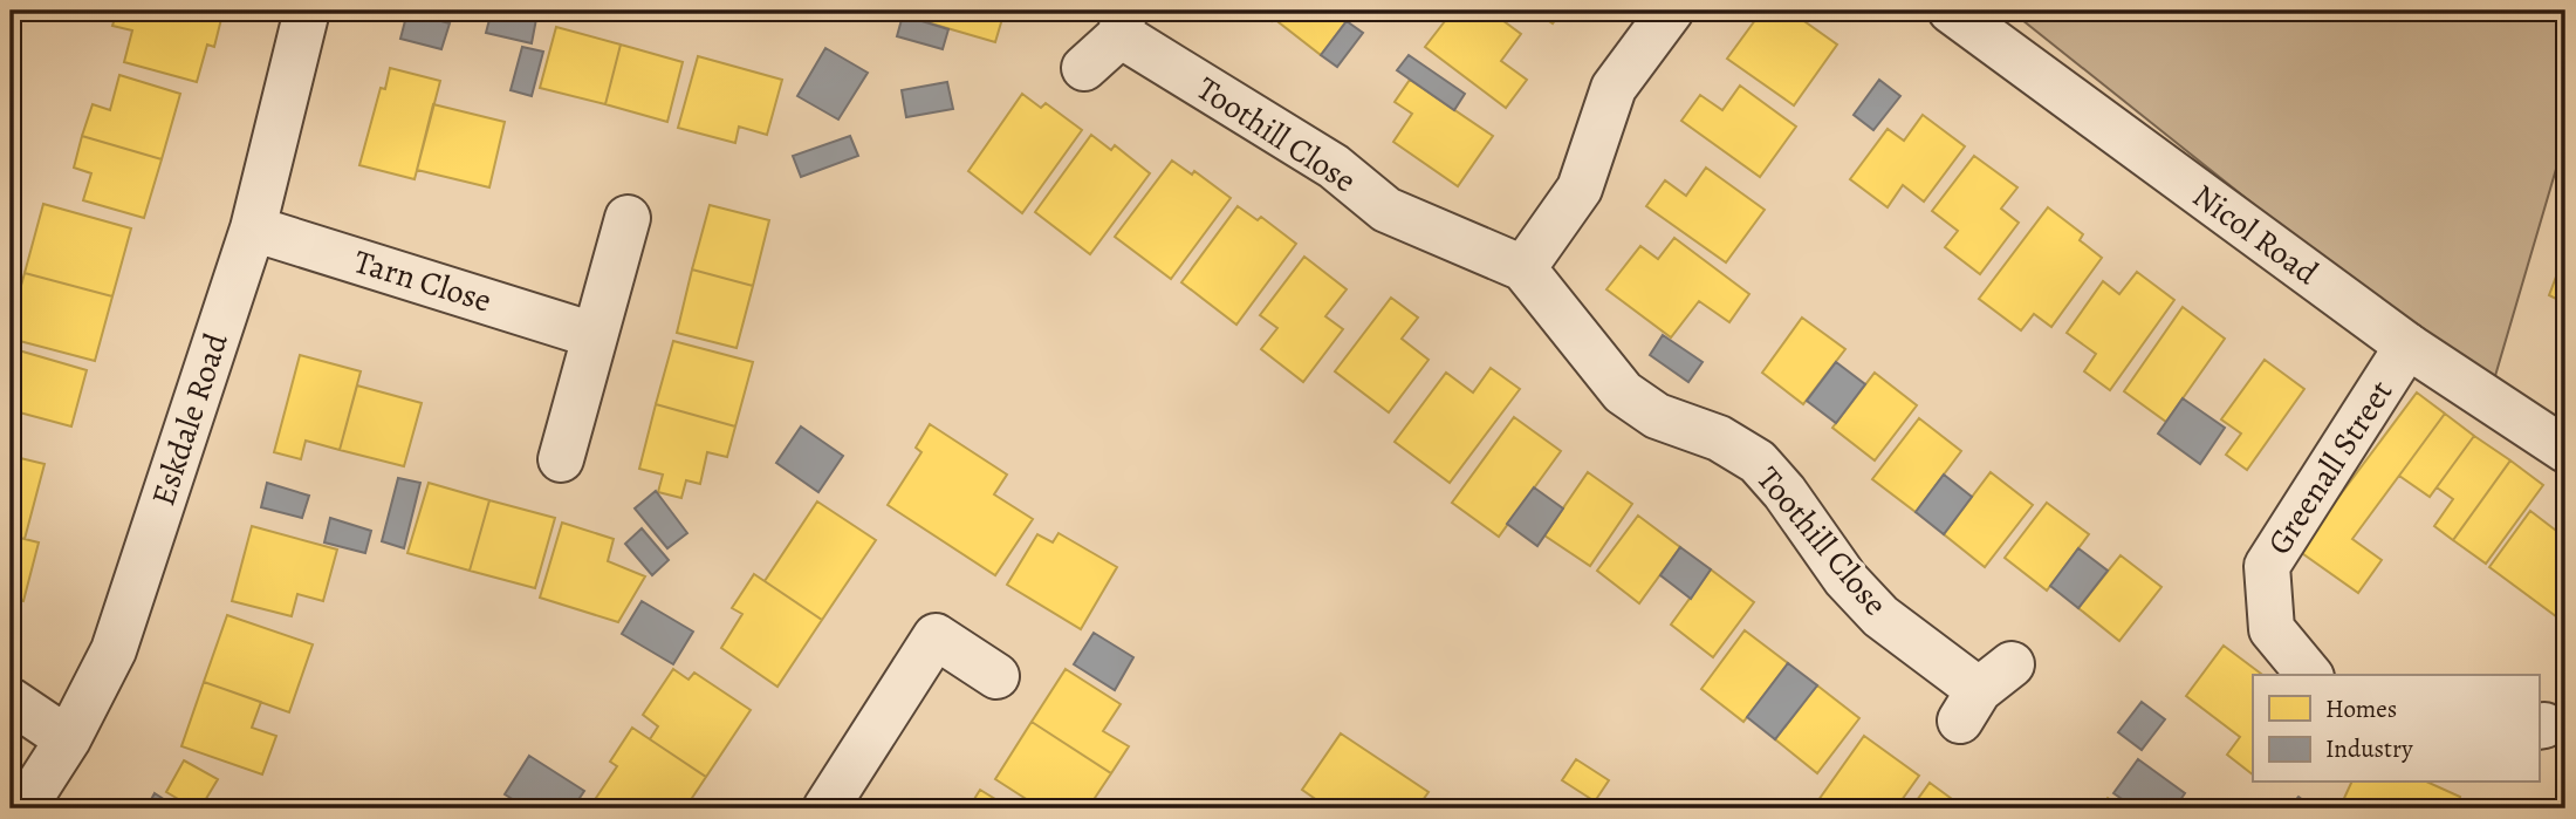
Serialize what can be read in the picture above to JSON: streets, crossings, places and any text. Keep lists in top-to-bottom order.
{
  "streets": {
    "street": [
      "Toothill Close",
      "Nicol Road",
      "Tarn Close",
      "Eskdale Road",
      "Greenall Street"
    ]
  },
  "crossings": [
    ["Nicol Road", "Greenall Street"],
    ["Tarn Close", "Eskdale Road"]
  ],
  "legend": ["Homes", "Industry"]
}
